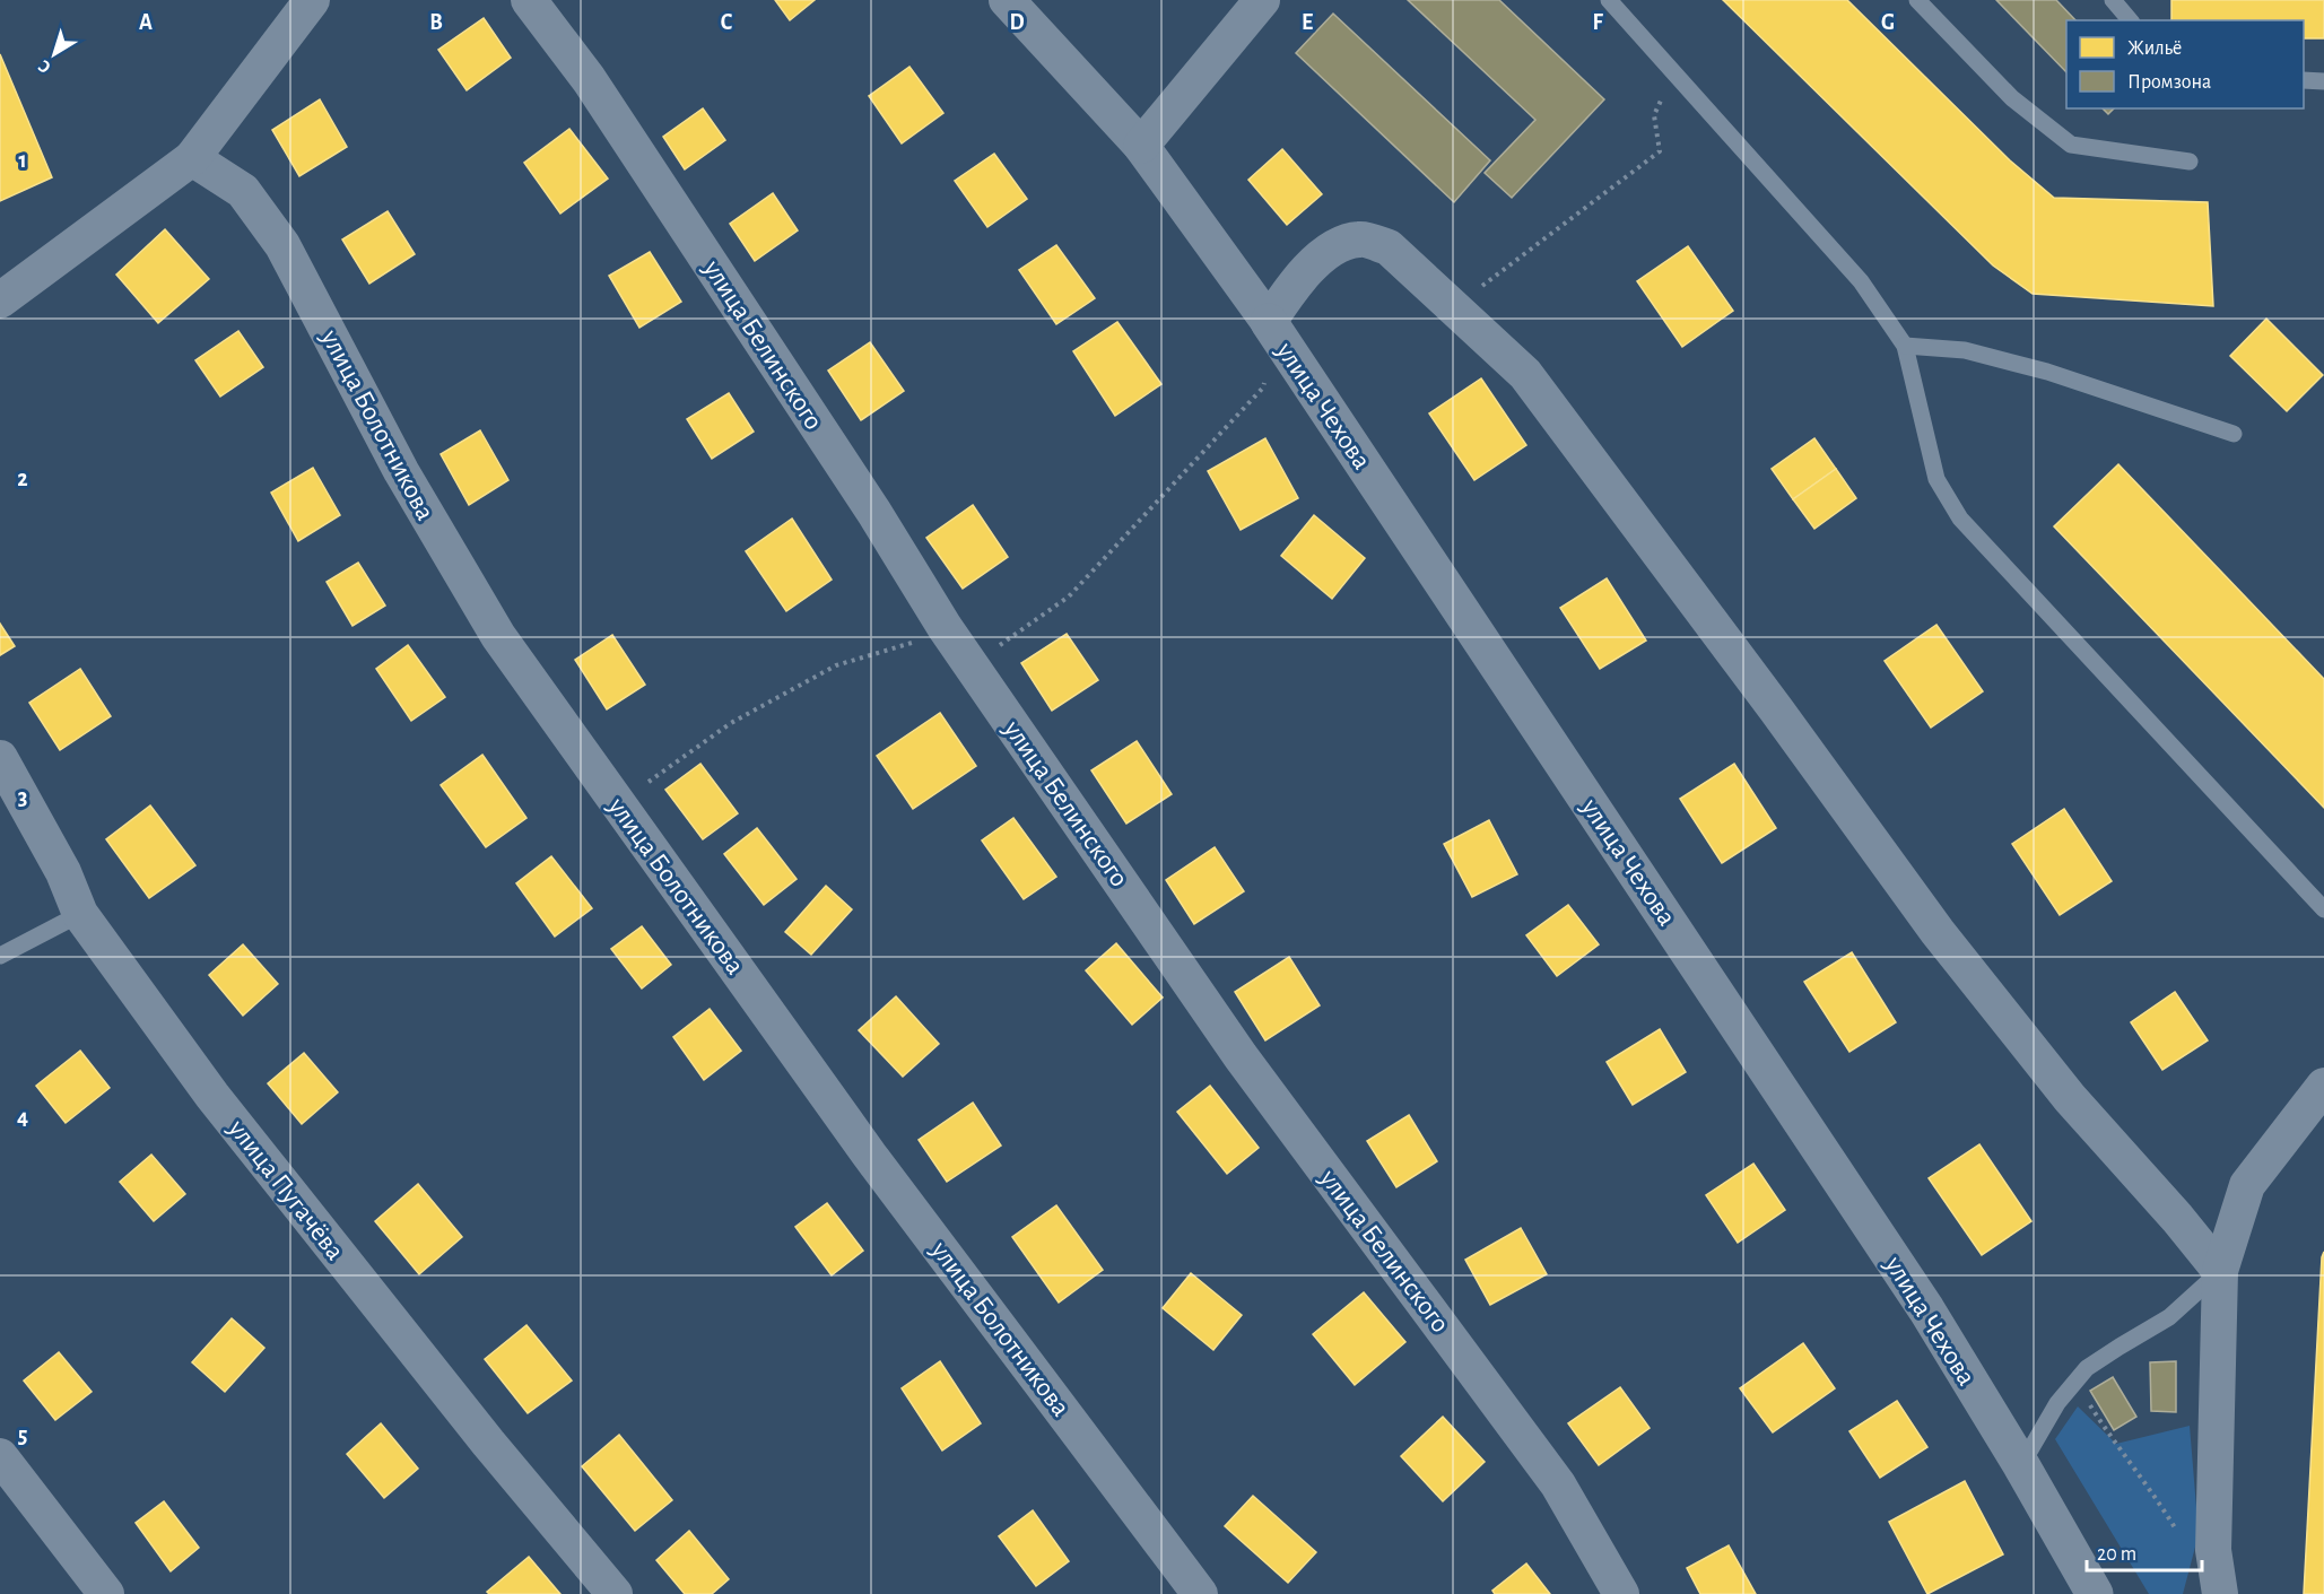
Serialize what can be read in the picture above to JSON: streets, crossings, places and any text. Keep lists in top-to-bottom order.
{
  "streets": {
    "street": [
      "улица Белинского",
      "улица Чехова",
      "улица Болотникова",
      "улица Пугачёва"
    ]
  },
  "legend": ["Жильё", "Промзона"],
  "scale_bar": "20 m",
  "north": "bottom left",
  "grid": {
    "columns": [
      "A",
      "B",
      "C",
      "D",
      "E",
      "F",
      "G"
    ],
    "rows": [
      "1",
      "2",
      "3",
      "4",
      "5"
    ]
  }
}
